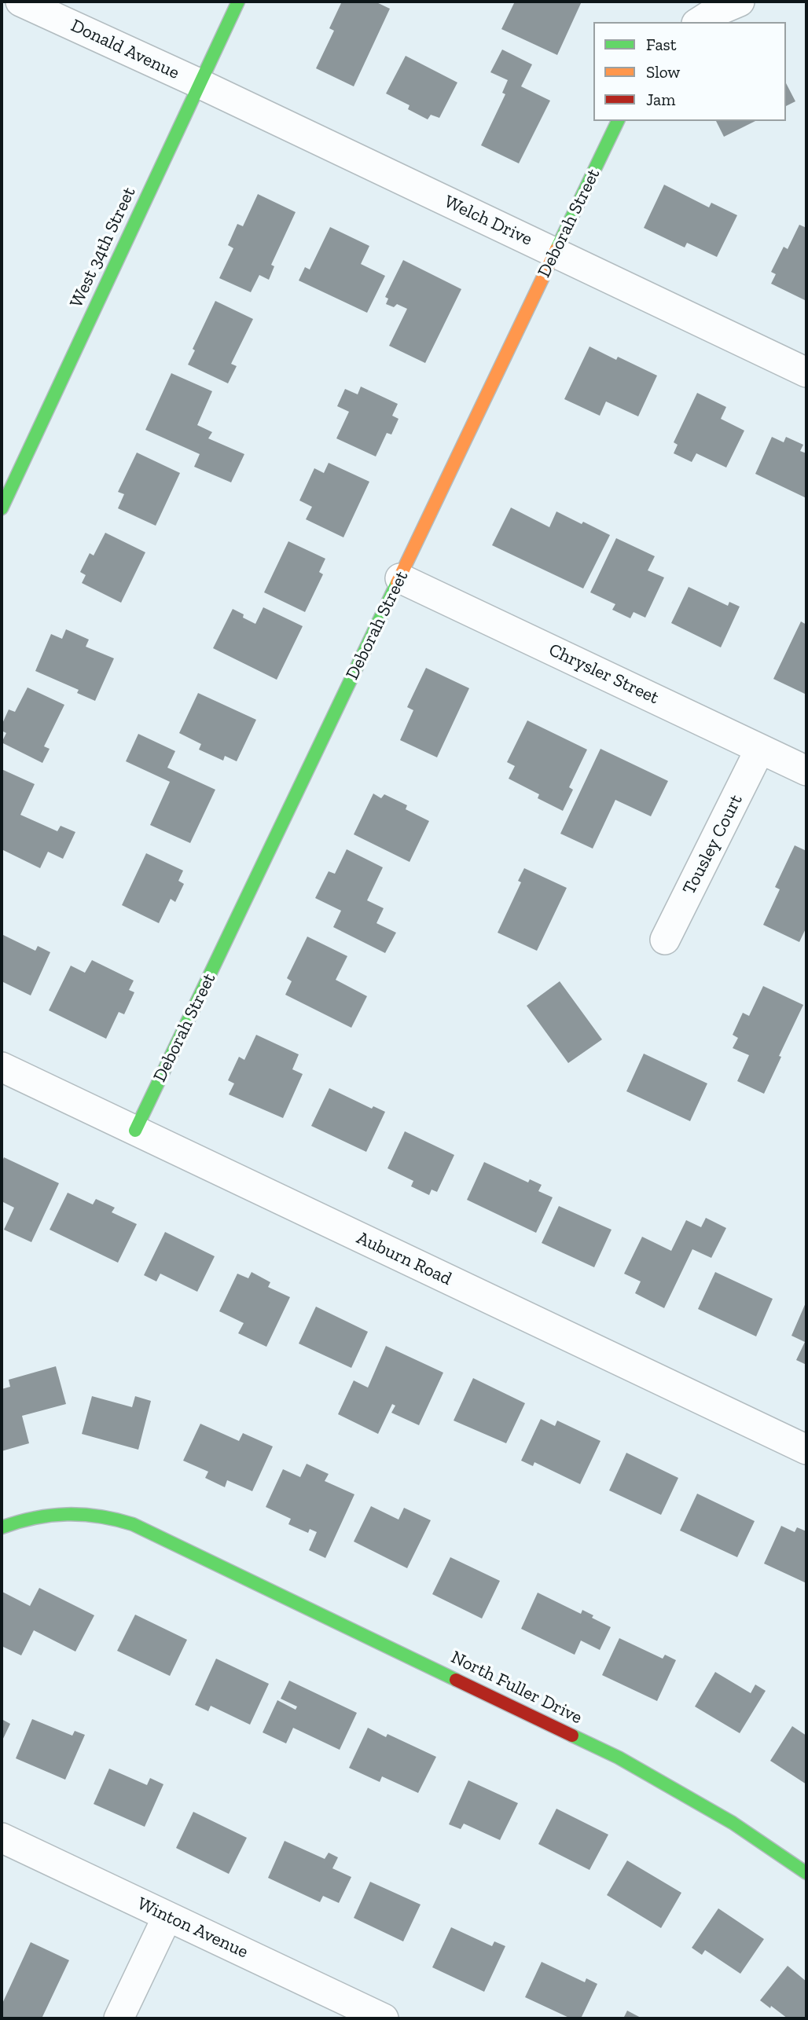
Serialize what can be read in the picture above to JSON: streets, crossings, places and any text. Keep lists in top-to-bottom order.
{
  "streets": {
    "street": [
      "Donald Avenue",
      "Welch Drive",
      "Deborah Street",
      "West 34th Street",
      "Chrysler Street",
      "Tousley Court",
      "Auburn Road",
      "North Fuller Drive",
      "Winton Avenue"
    ]
  },
  "crossings": [
    ["Donald Avenue", "Welch Drive"],
    ["Donald Avenue", "West 34th Street"],
    ["Welch Drive", "Deborah Street"],
    ["Welch Drive", "West 34th Street"],
    ["Deborah Street", "Chrysler Street"],
    ["Deborah Street", "Auburn Road"],
    ["Chrysler Street", "Tousley Court"]
  ],
  "legend": ["Fast", "Slow", "Jam"]
}
